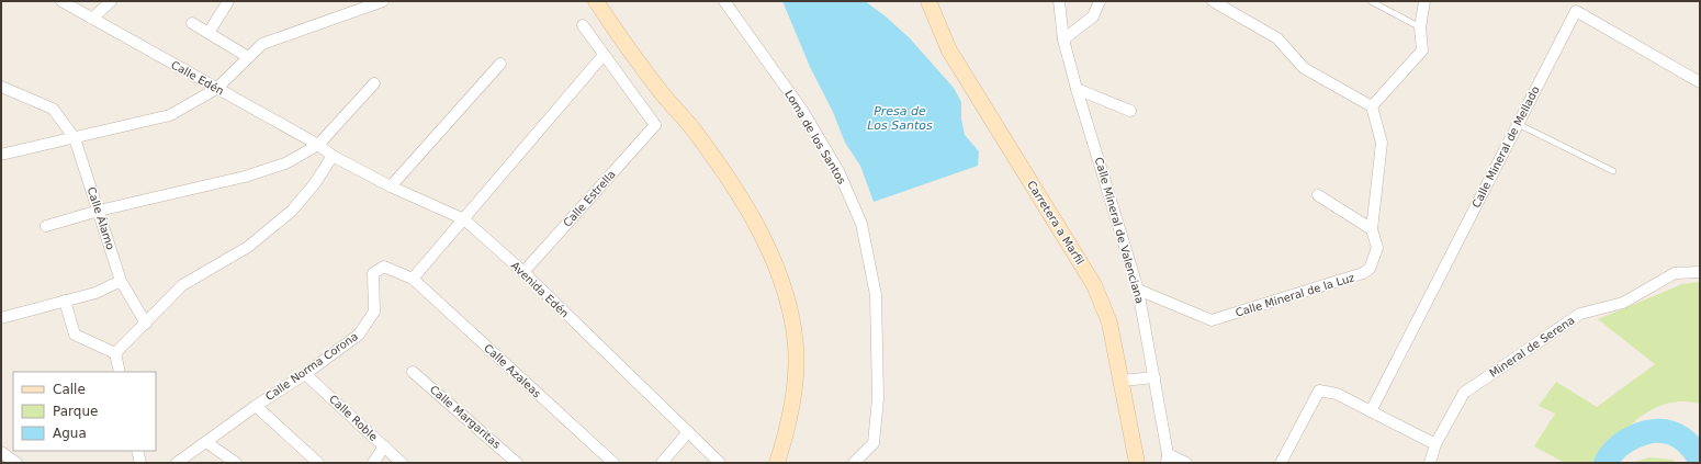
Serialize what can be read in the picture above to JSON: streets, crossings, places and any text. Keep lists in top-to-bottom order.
{
  "streets": {
    "street": [
      "Calle Edén",
      "Loma de los Santos",
      "Calle Mineral de Mellado",
      "Calle Estrella",
      "Calle Álamo",
      "Carretera a Marfil",
      "Calle Mineral de Valenciana",
      "Avenida Edén",
      "Calle Mineral de la Luz",
      "Mineral de Serena",
      "Calle Norma Corona",
      "Calle Azaleas",
      "Calle Margaritas",
      "Calle Roble"
    ]
  },
  "crossings": [
    ["Calle Edén", "Avenida Edén"],
    ["Calle Estrella", "Avenida Edén"],
    ["Calle Mineral de Valenciana", "Calle Mineral de la Luz"],
    ["Calle Norma Corona", "Calle Azaleas"],
    ["Calle Norma Corona", "Calle Roble"]
  ],
  "water": ["Presa de Los Santos"],
  "legend": ["Calle", "Parque", "Agua"]
}
